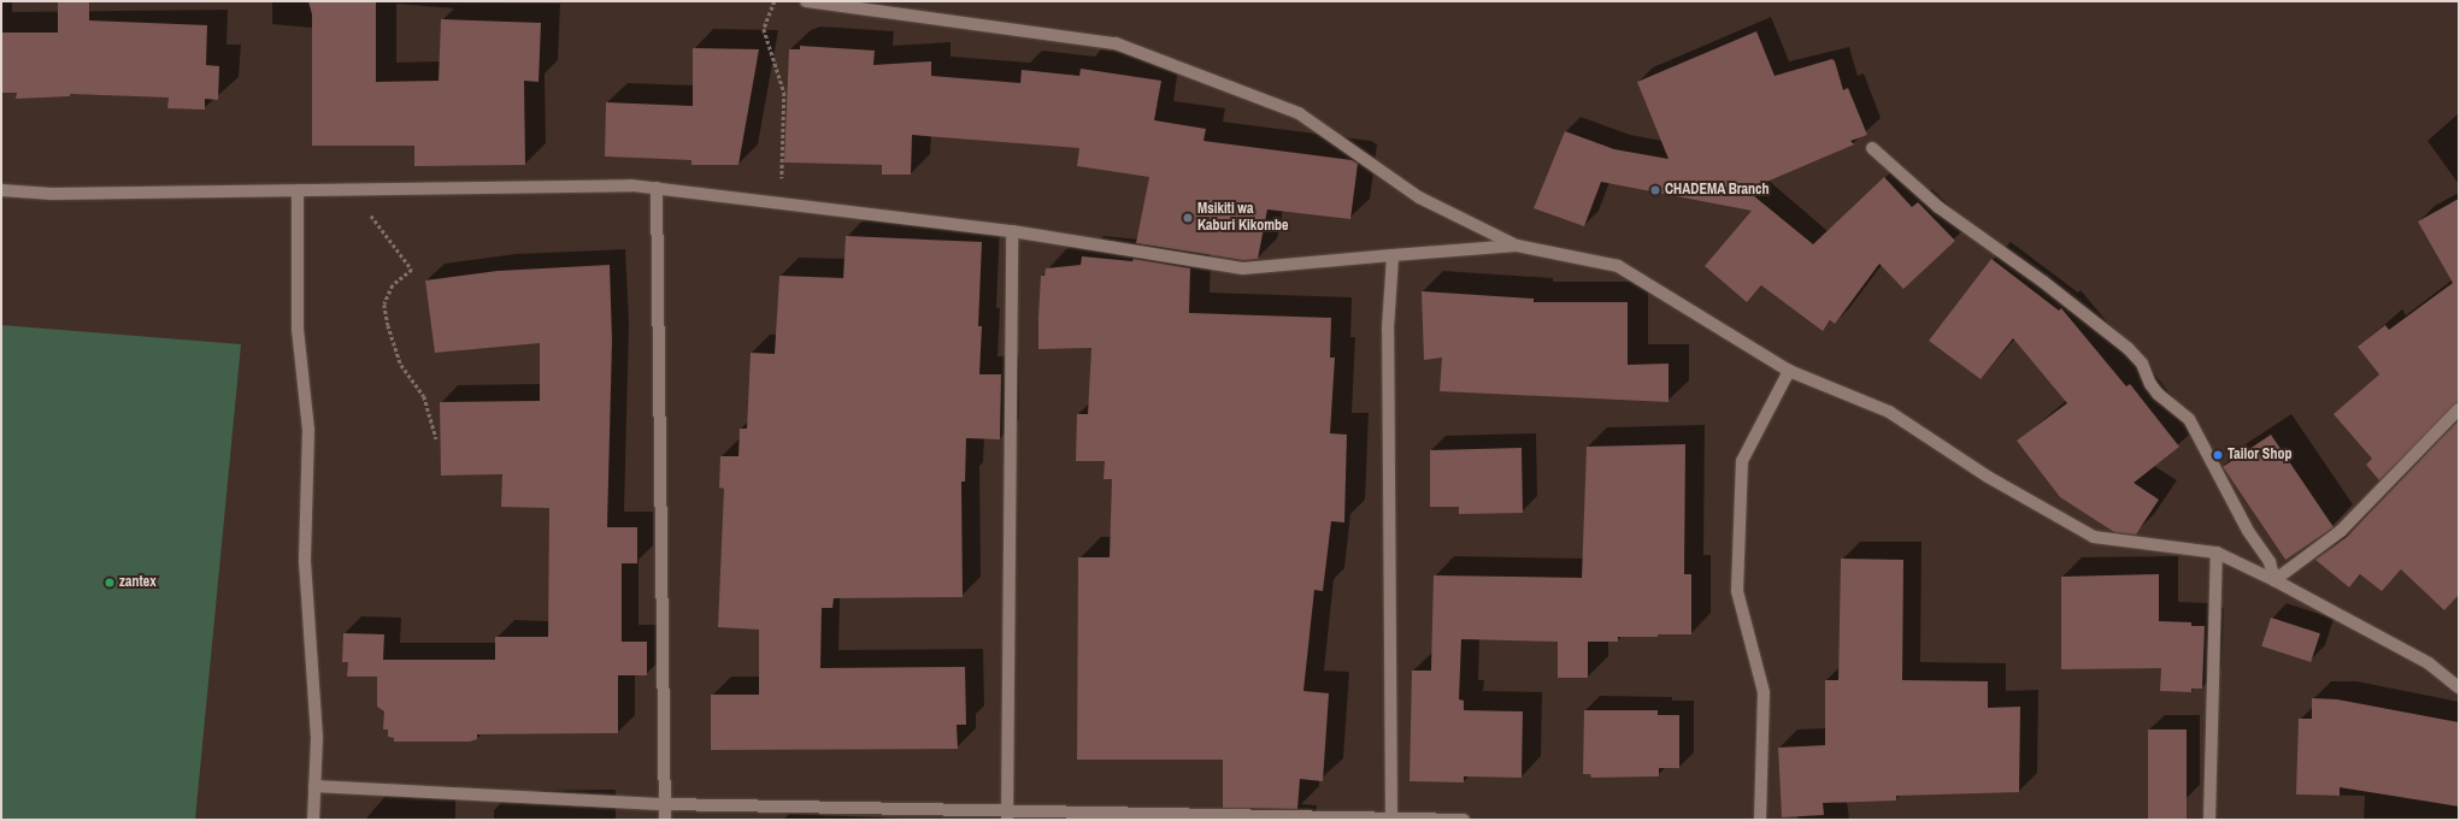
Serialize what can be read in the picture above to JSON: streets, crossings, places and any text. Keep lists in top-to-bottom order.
{
  "places": [
    "CHADEMA Branch",
    "Msikiti wa Kaburi Kikombe",
    "Tailor Shop",
    "zantex"
  ]
}
